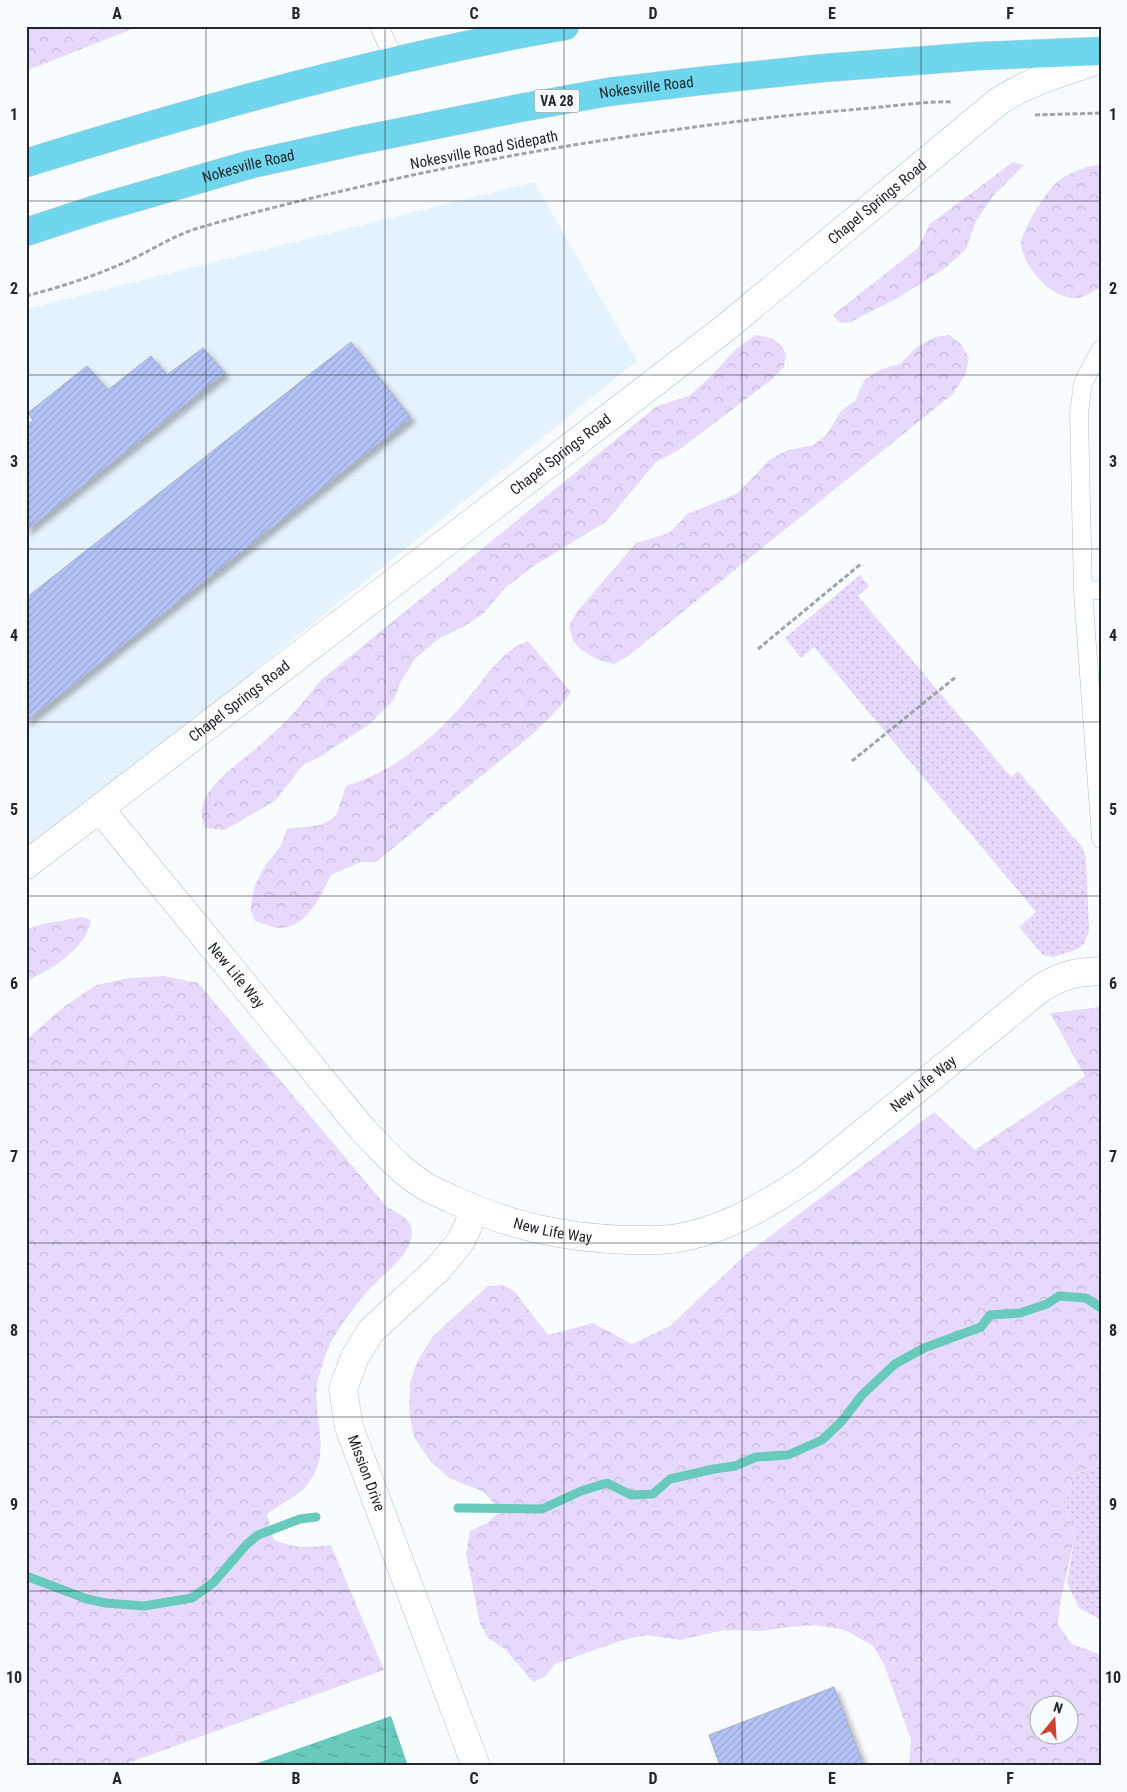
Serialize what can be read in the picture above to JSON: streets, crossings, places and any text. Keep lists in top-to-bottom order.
{
  "streets": {
    "highway": ["Nokesville Road", "VA 28"],
    "street": ["Chapel Springs Road", "New Life Way", "Mission Drive"],
    "path": ["Nokesville Road Sidepath"]
  },
  "crossings": [
    ["Chapel Springs Road", "New Life Way"],
    ["New Life Way", "Mission Drive"]
  ],
  "north": "top",
  "grid": {
    "columns": [
      "A",
      "B",
      "C",
      "D",
      "E",
      "F"
    ],
    "rows": [
      "1",
      "2",
      "3",
      "4",
      "5",
      "6",
      "7",
      "8",
      "9",
      "10"
    ]
  }
}
